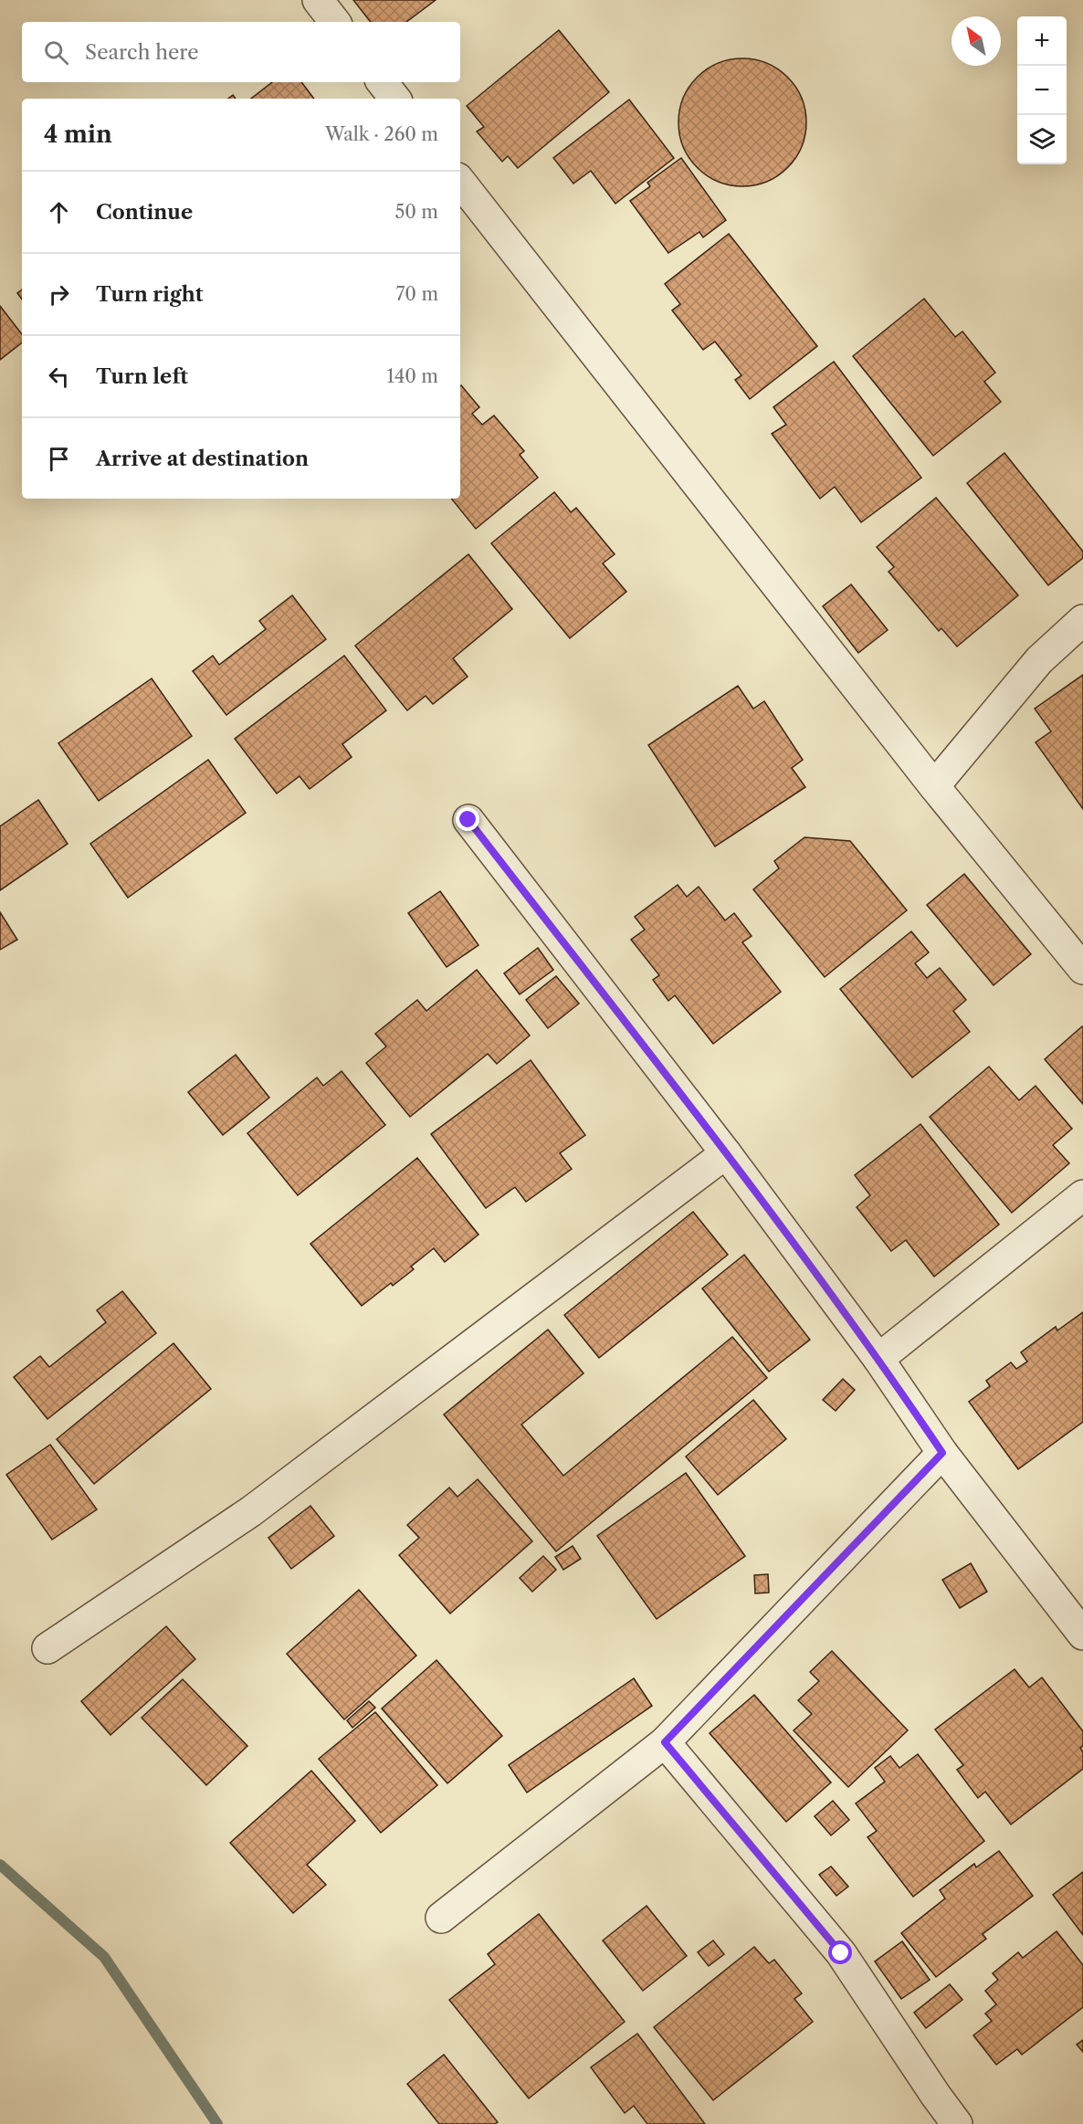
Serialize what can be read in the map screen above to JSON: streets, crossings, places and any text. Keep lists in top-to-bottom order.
{
  "north": "top left",
  "page": {
    "map_buttons": ["+", "−"],
    "search": "Search here",
    "heading": ["4 min", "Walk · 260 m"],
    "list": [
      ["Continue", "50 m"],
      ["Turn right", "70 m"],
      ["Turn left", "140 m"],
      "Arrive at destination"
    ]
  }
}
